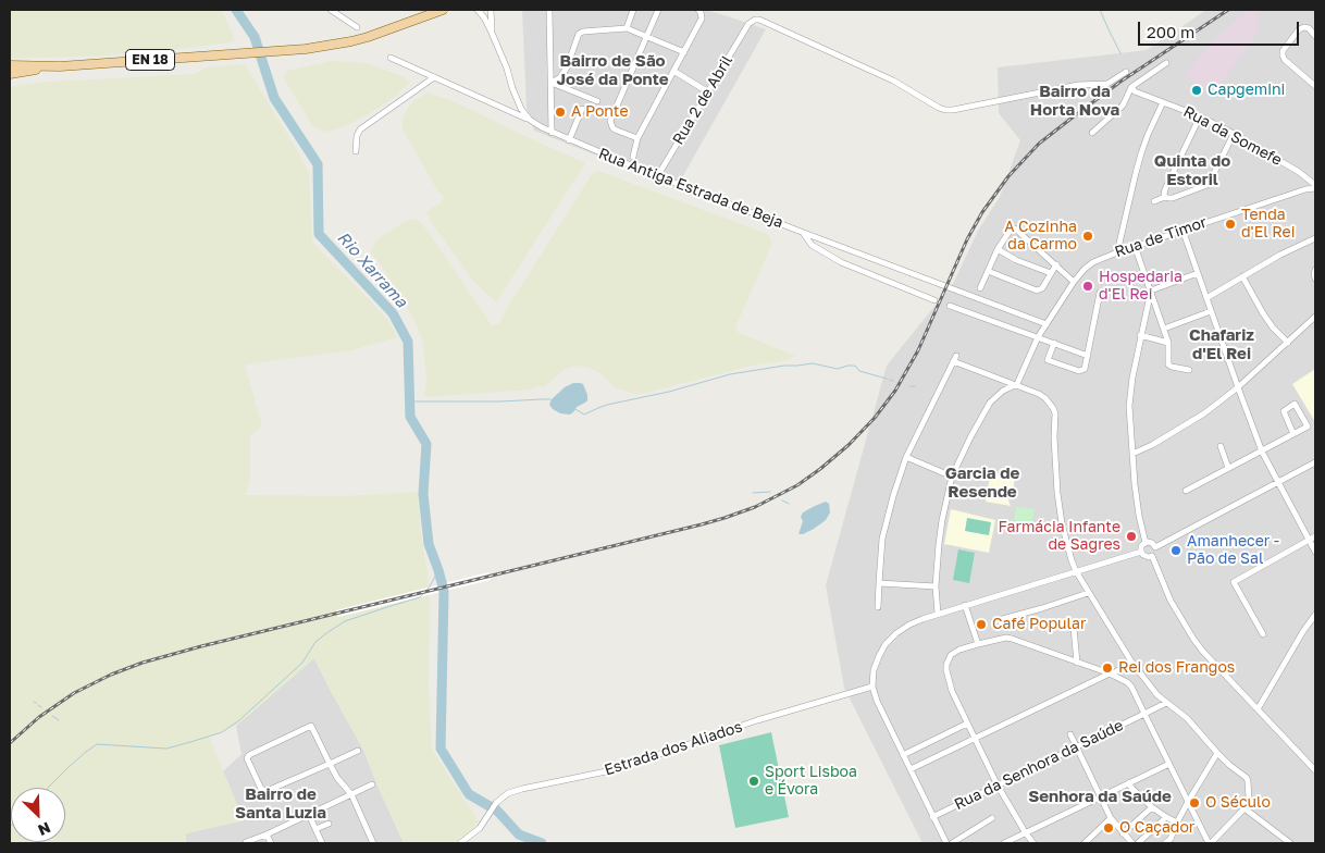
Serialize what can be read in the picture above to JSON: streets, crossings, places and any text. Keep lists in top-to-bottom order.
{
  "streets": {
    "main road": ["EN 18"],
    "street": [
      "Rua 2 de Abril",
      "Rua da Somefe",
      "Rua Antiga Estrada de Beja",
      "Rua de Timor",
      "Estrada dos Aliados",
      "Rua da Senhora da Saúde"
    ]
  },
  "crossings": [
    ["Rua 2 de Abril", "Rua Antiga Estrada de Beja"],
    ["Rua da Somefe", "Rua de Timor"]
  ],
  "districts": [
    "Bairro de São José da Ponte",
    "Bairro da Horta Nova",
    "Quinta do Estoril",
    "Chafariz d'El Rei",
    "Garcia de Resende",
    "Bairro de Santa Luzia",
    "Senhora da Saúde"
  ],
  "water": ["Rio Xarrama"],
  "places": [
    "Capgemini",
    "A Ponte",
    "Tenda d'El Rei",
    "A Cozinha da Carmo",
    "Hospedaria d'El Rei",
    "Farmácia Infante de Sagres",
    "Amanhecer - Pão de Sal",
    "Café Popular",
    "Rei dos Frangos",
    "Sport Lisboa e Évora",
    "O Século",
    "O Caçador"
  ],
  "scale_bar": "200 m",
  "north": "bottom right"
}
